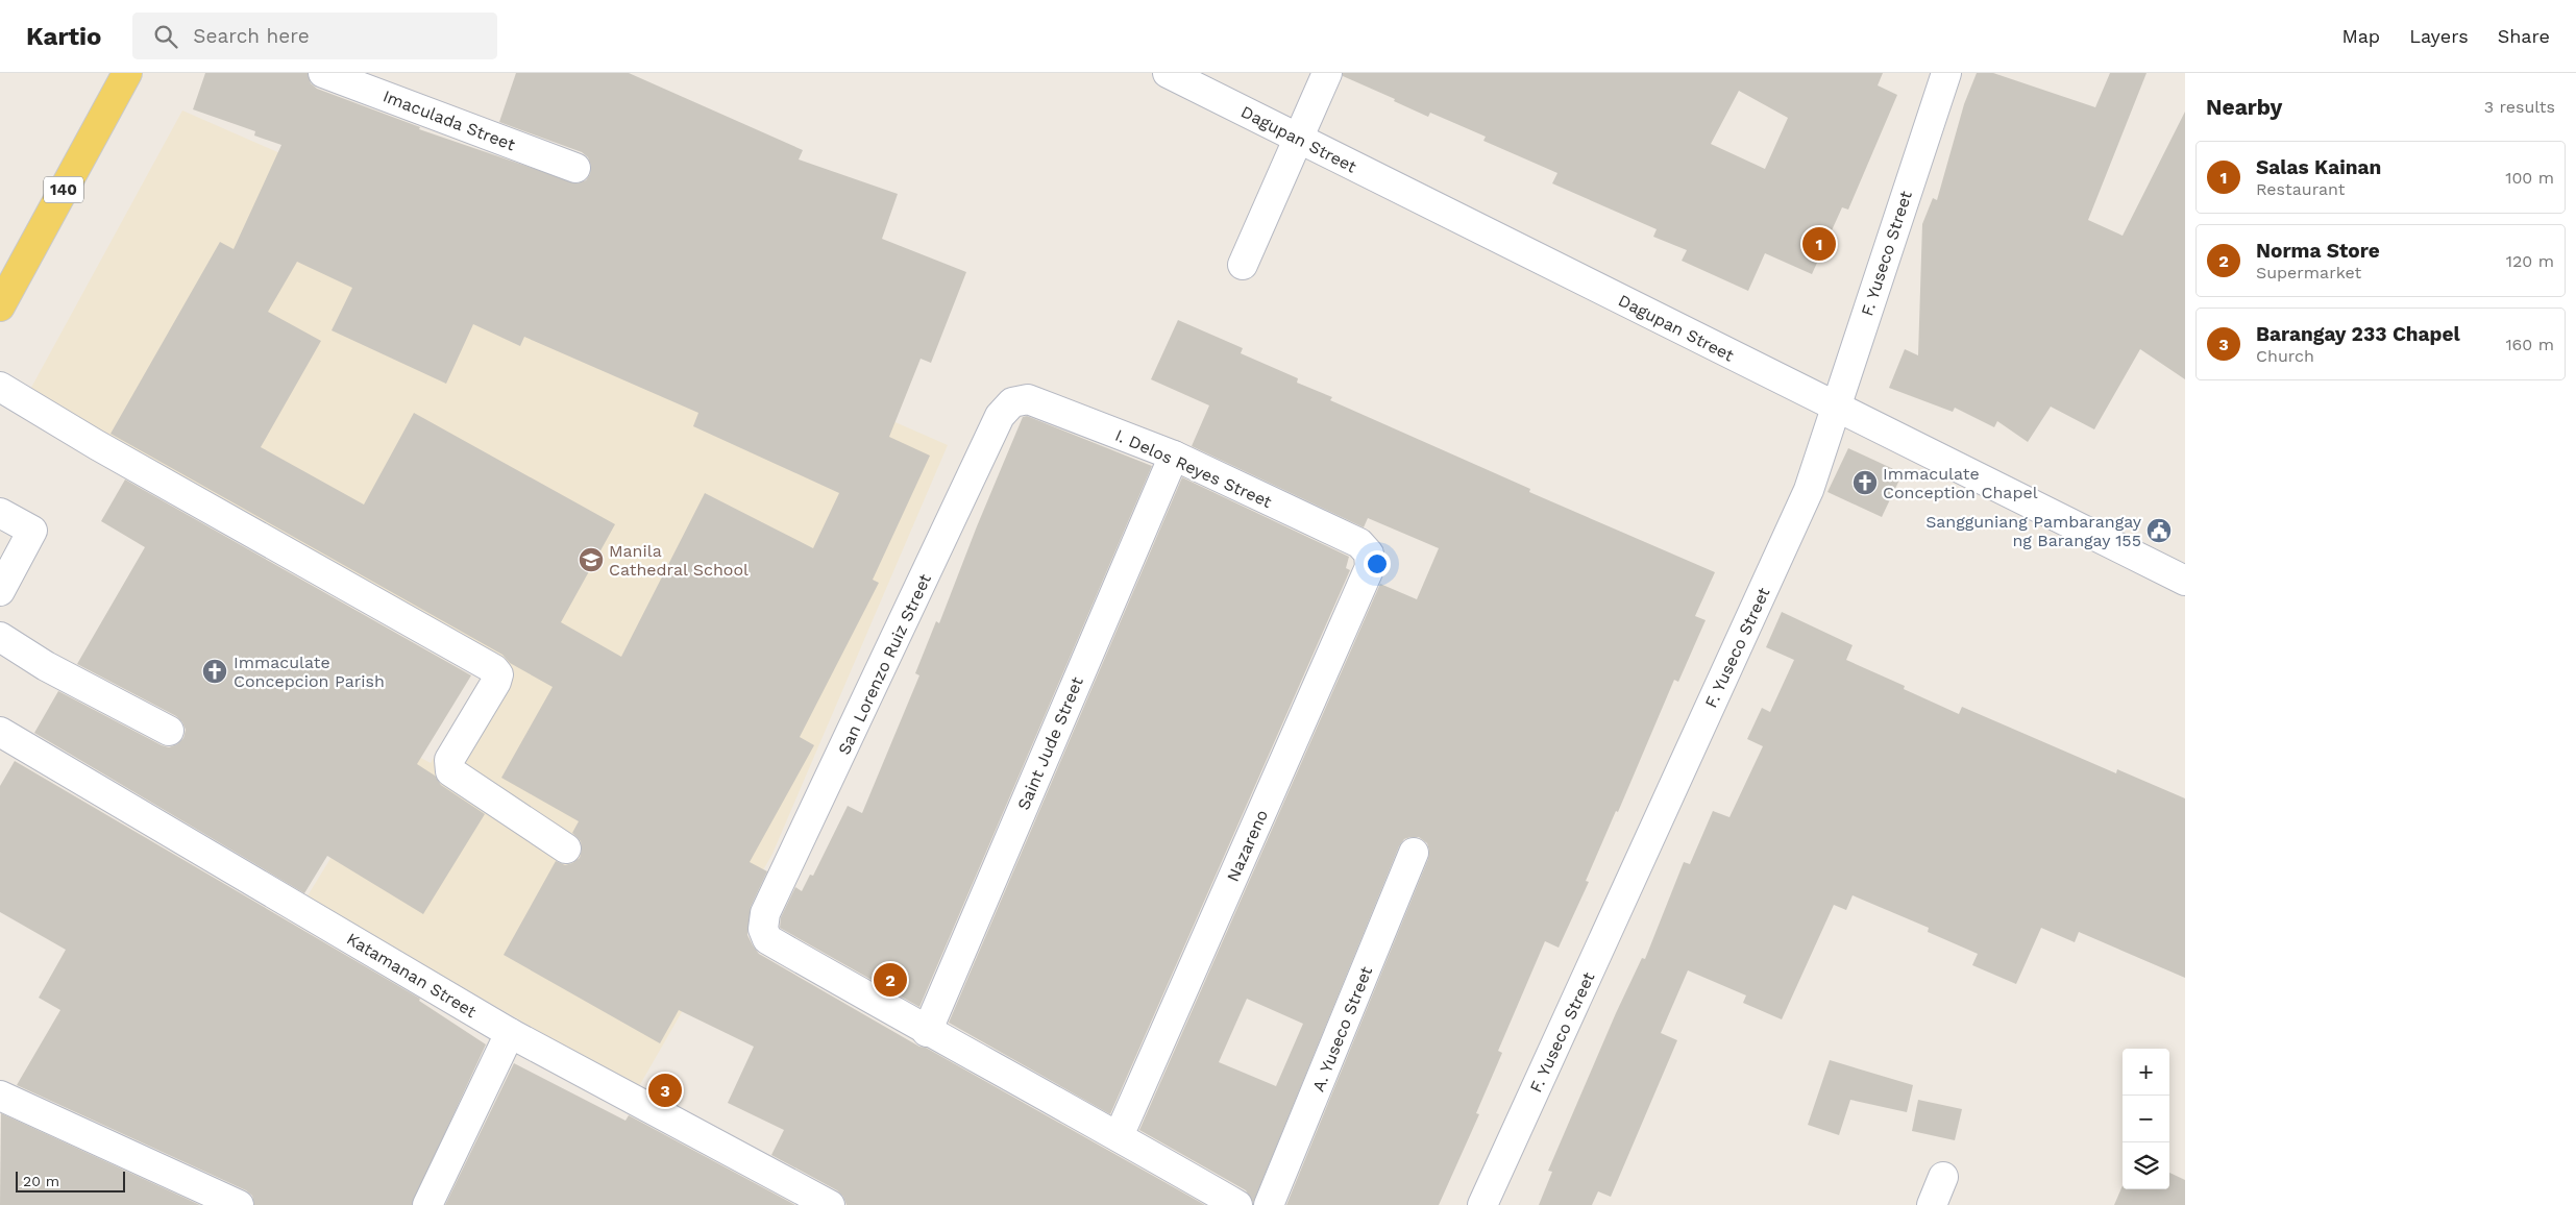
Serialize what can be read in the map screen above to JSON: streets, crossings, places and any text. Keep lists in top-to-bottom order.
{
  "streets": {
    "main road": ["140"],
    "street": [
      "Imaculada Street",
      "Dagupan Street",
      "F. Yuseco Street",
      "I. Delos Reyes Street",
      "San Lorenzo Ruiz Street",
      "Saint Jude Street",
      "Nazareno",
      "Katamanan Street",
      "A. Yuseco Street"
    ]
  },
  "crossings": [
    ["Dagupan Street", "F. Yuseco Street"],
    ["I. Delos Reyes Street", "San Lorenzo Ruiz Street"],
    ["I. Delos Reyes Street", "Saint Jude Street"],
    ["I. Delos Reyes Street", "Nazareno"],
    ["San Lorenzo Ruiz Street", "Saint Jude Street"]
  ],
  "places": {
    "church": ["Immaculate Conception Chapel", "Immaculate Concepcion Parish"],
    "public building": ["Sangguniang Pambarangay ng Barangay 155"],
    "school or university": ["Manila Cathedral School"]
  },
  "scale_bar": "20 m",
  "page": {
    "header": "Kartio",
    "search": "Search here",
    "nav": ["Map", "Layers", "Share"],
    "heading": ["Nearby", "3 results"],
    "list": [
      {
        "mark": "1",
        "name": "Salas Kainan",
        "note": "Restaurant",
        "value": "100 m"
      },
      {
        "mark": "2",
        "name": "Norma Store",
        "note": "Supermarket",
        "value": "120 m"
      },
      {
        "mark": "3",
        "name": "Barangay 233 Chapel",
        "note": "Church",
        "value": "160 m"
      }
    ],
    "pins": ["1", "2", "3"],
    "map_buttons": ["+", "−"],
    "scale": "20 m"
  }
}
